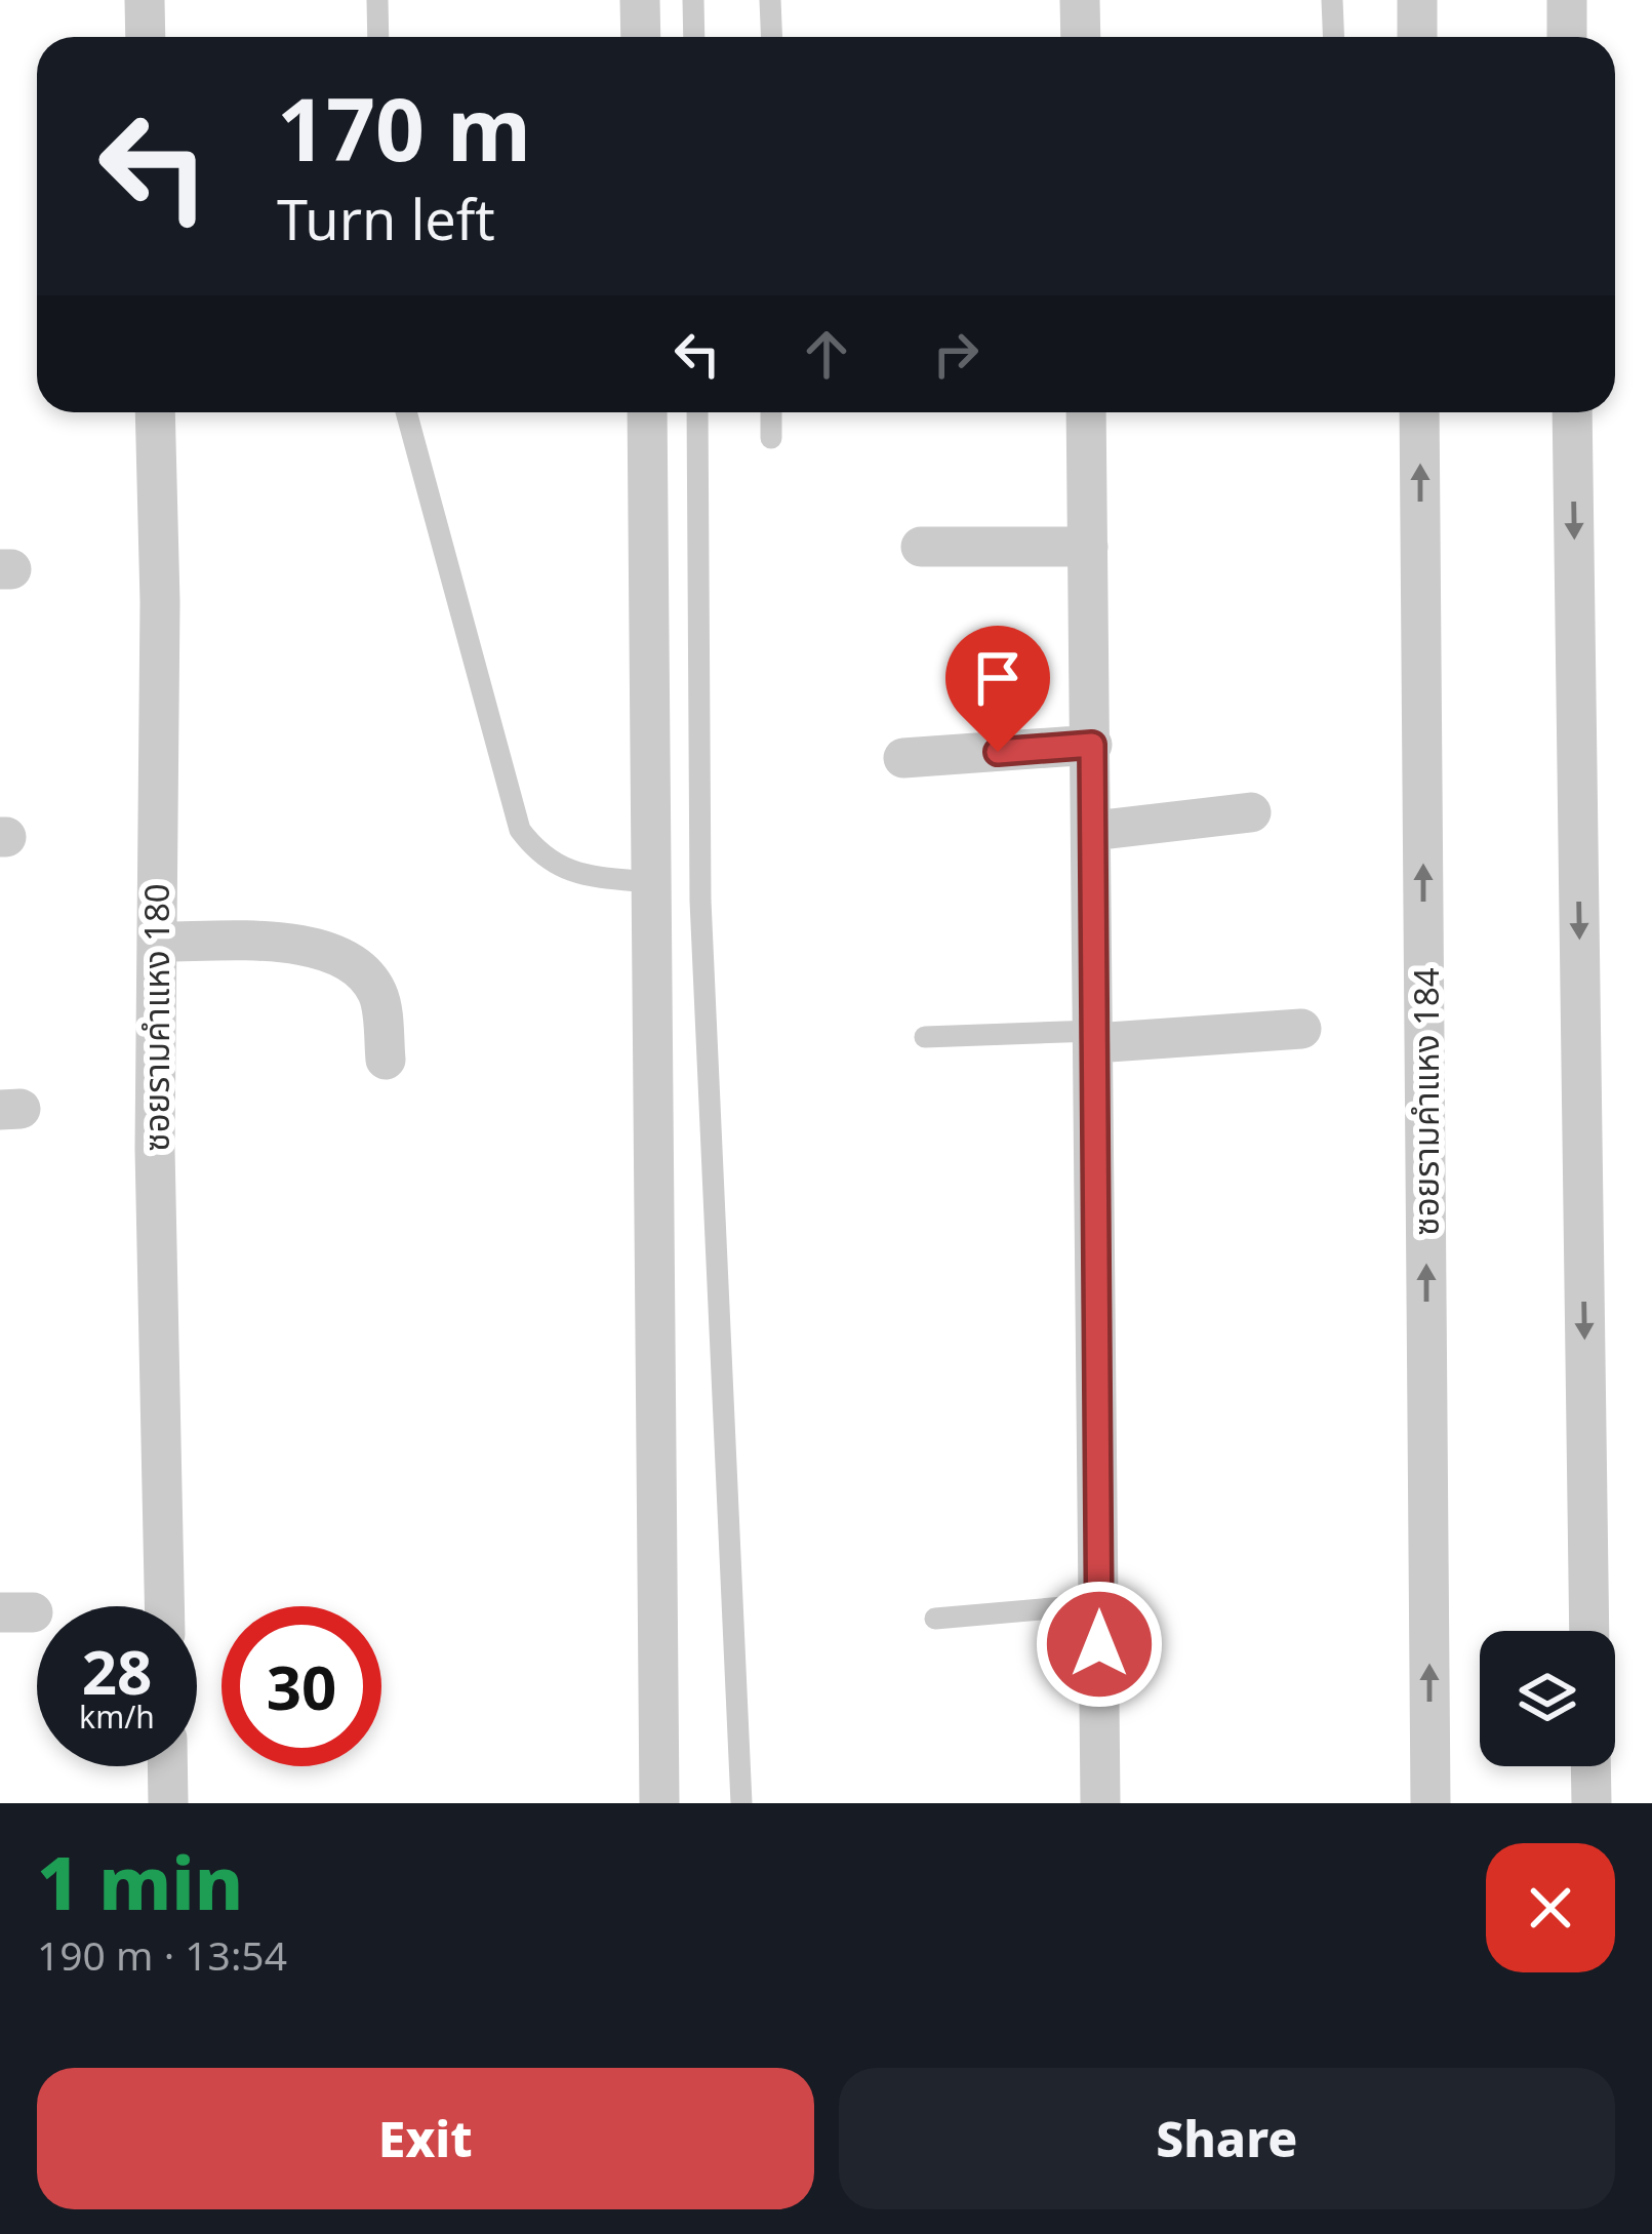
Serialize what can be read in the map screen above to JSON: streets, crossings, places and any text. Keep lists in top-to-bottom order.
{
  "streets": {
    "street": ["ซอยรามคำแหง 180", "ซอยรามคำแหง 184"]
  },
  "page": {
    "turn": ["170 m", "Turn left"],
    "speed": "28 km/h",
    "limit": "30",
    "heading": ["1 min", "190 m · 13:54"],
    "buttons": ["Exit", "Share"]
  }
}
